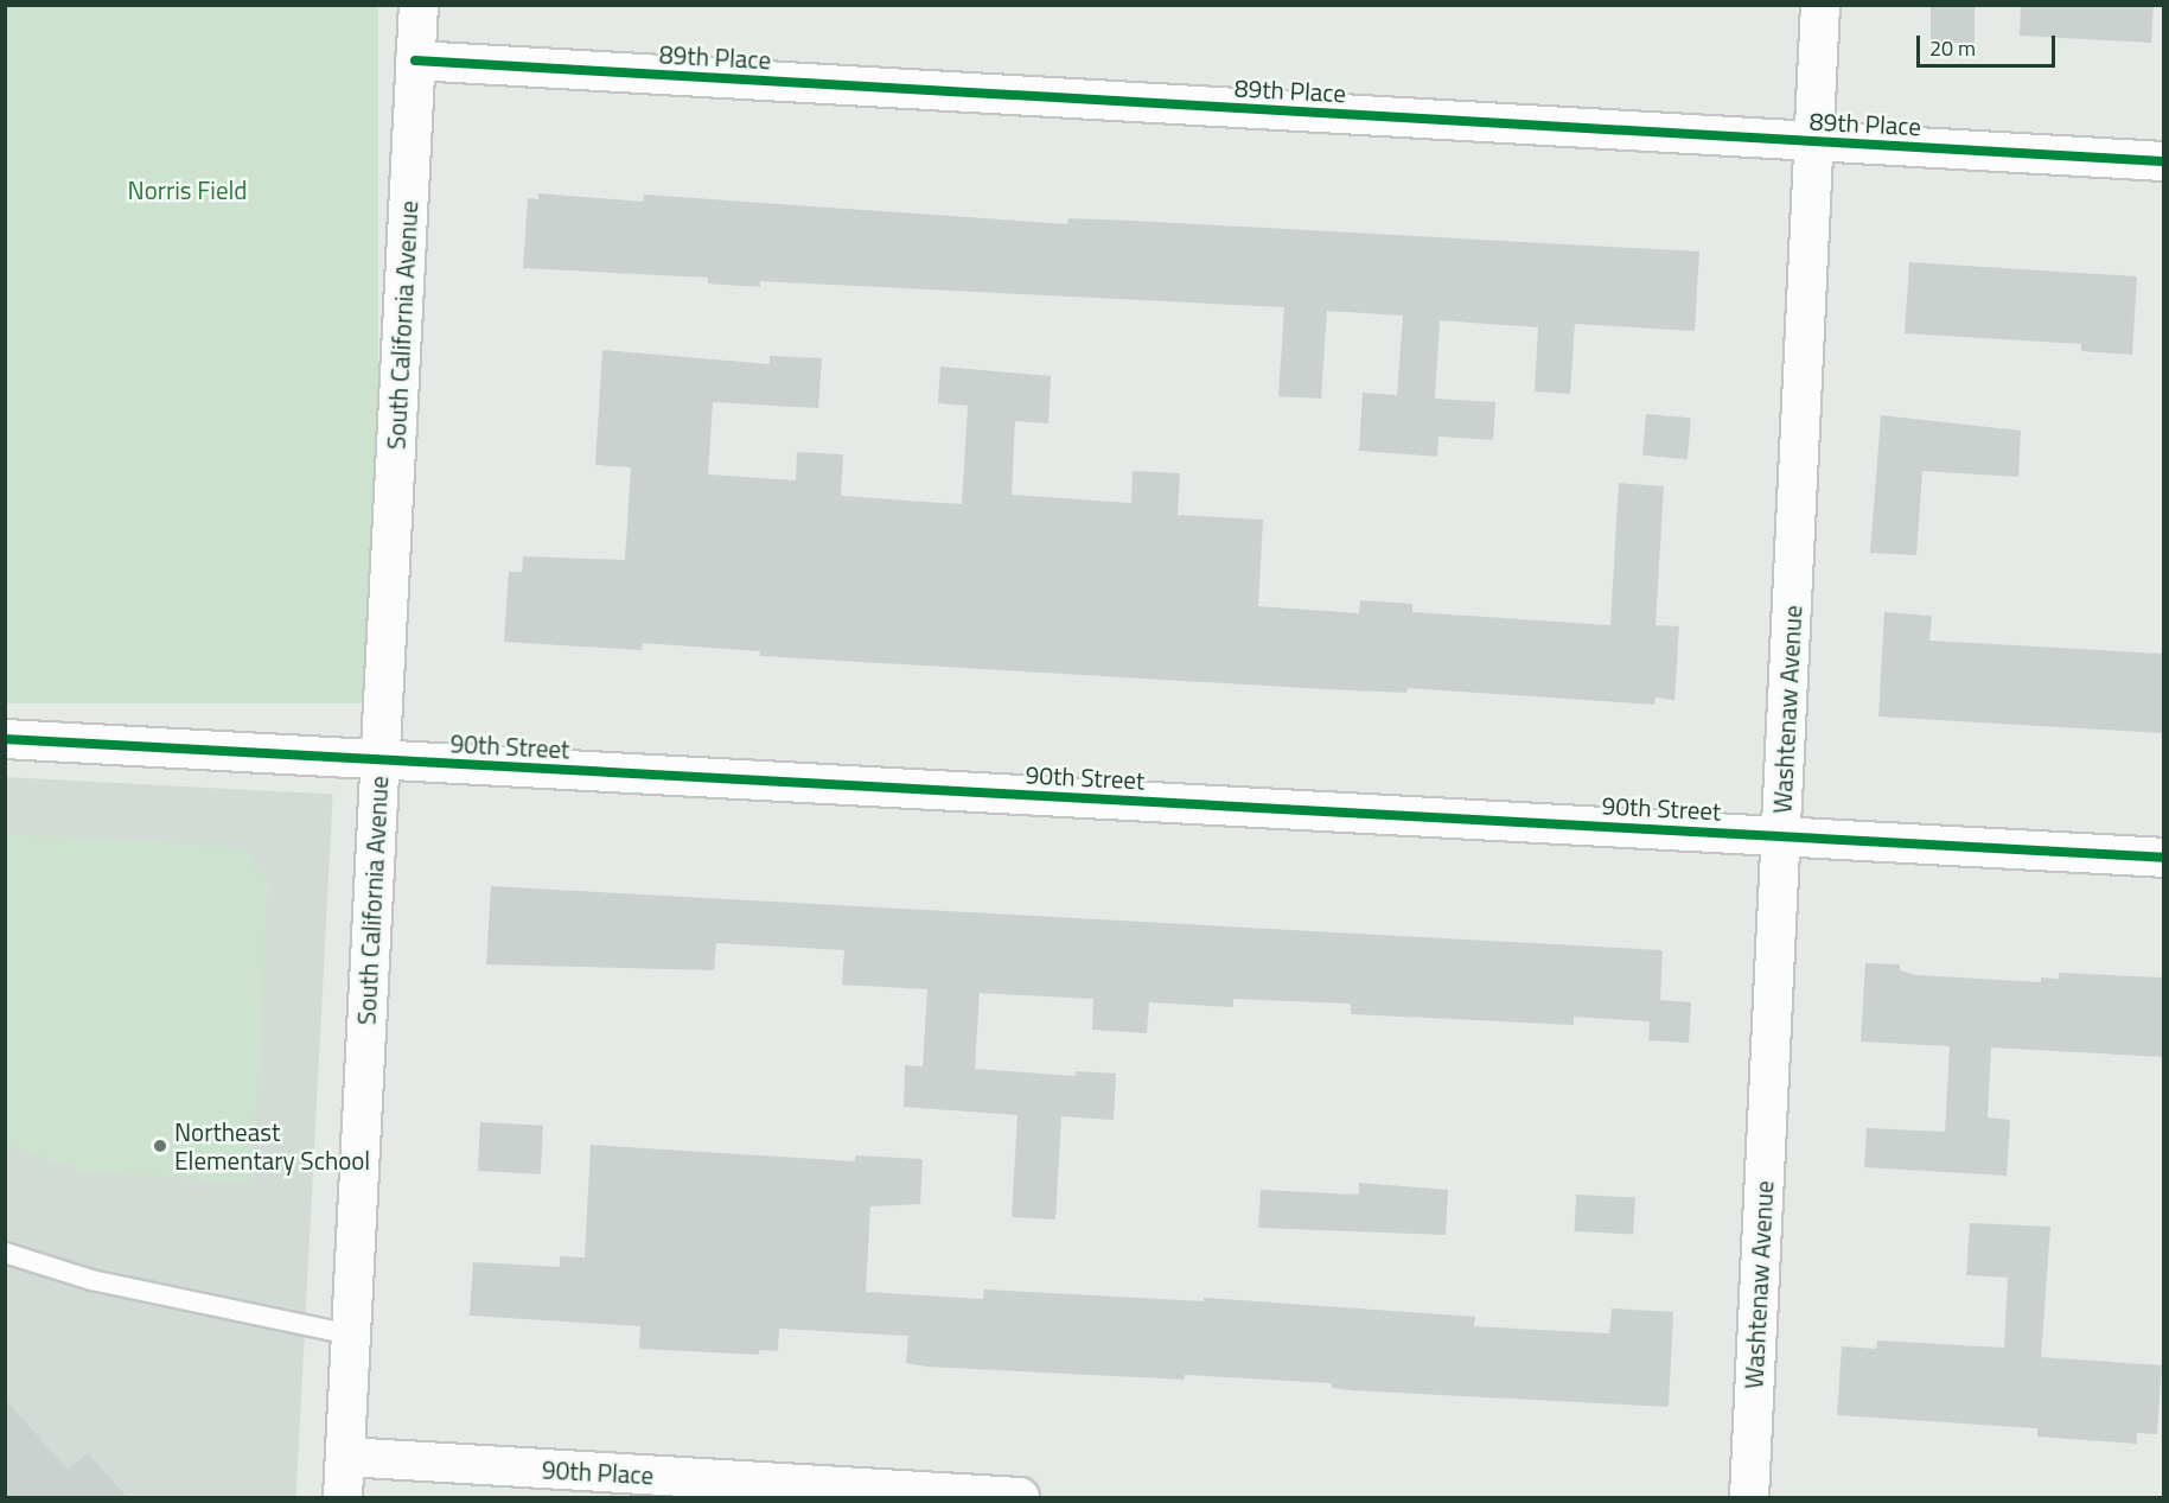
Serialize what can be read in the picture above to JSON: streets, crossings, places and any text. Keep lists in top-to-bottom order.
{
  "streets": {
    "street": [
      "89th Place",
      "South California Avenue",
      "Washtenaw Avenue",
      "90th Street",
      "90th Place"
    ]
  },
  "crossings": [
    ["89th Place", "South California Avenue"],
    ["89th Place", "Washtenaw Avenue"],
    ["South California Avenue", "90th Street"],
    ["South California Avenue", "90th Place"],
    ["Washtenaw Avenue", "90th Street"]
  ],
  "parks": ["Norris Field"],
  "places": ["Northeast Elementary School"],
  "scale_bar": "20 m"
}
